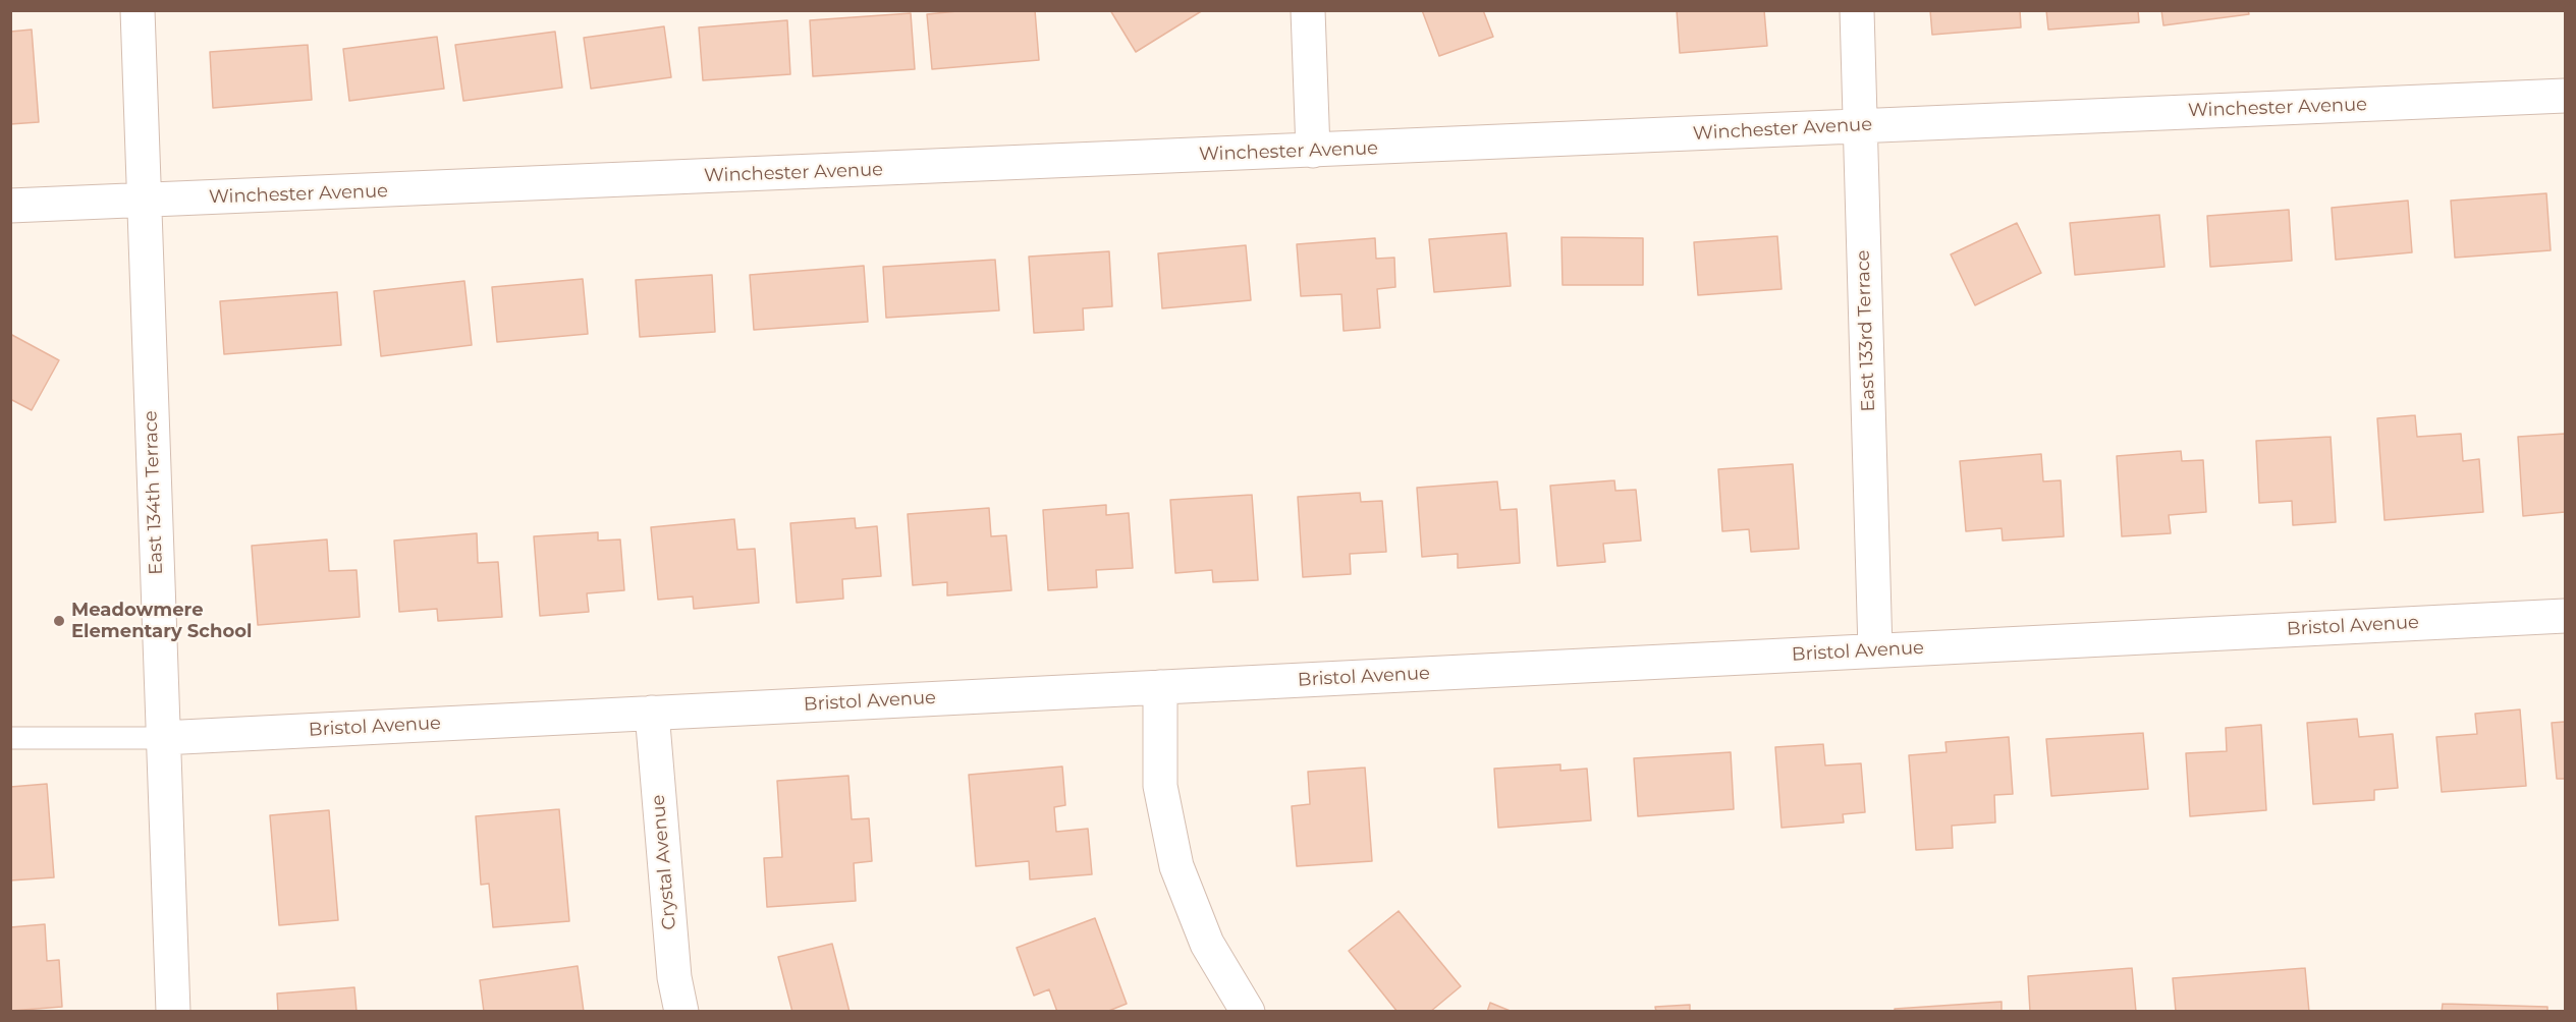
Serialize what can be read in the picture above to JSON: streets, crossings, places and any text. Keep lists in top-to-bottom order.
{
  "streets": {
    "street": [
      "Winchester Avenue",
      "East 133rd Terrace",
      "East 134th Terrace",
      "Bristol Avenue",
      "Crystal Avenue"
    ]
  },
  "crossings": [
    ["Winchester Avenue", "East 133rd Terrace"],
    ["Winchester Avenue", "East 134th Terrace"],
    ["East 133rd Terrace", "Bristol Avenue"],
    ["East 134th Terrace", "Bristol Avenue"],
    ["Bristol Avenue", "Crystal Avenue"]
  ],
  "places": ["Meadowmere Elementary School"]
}
